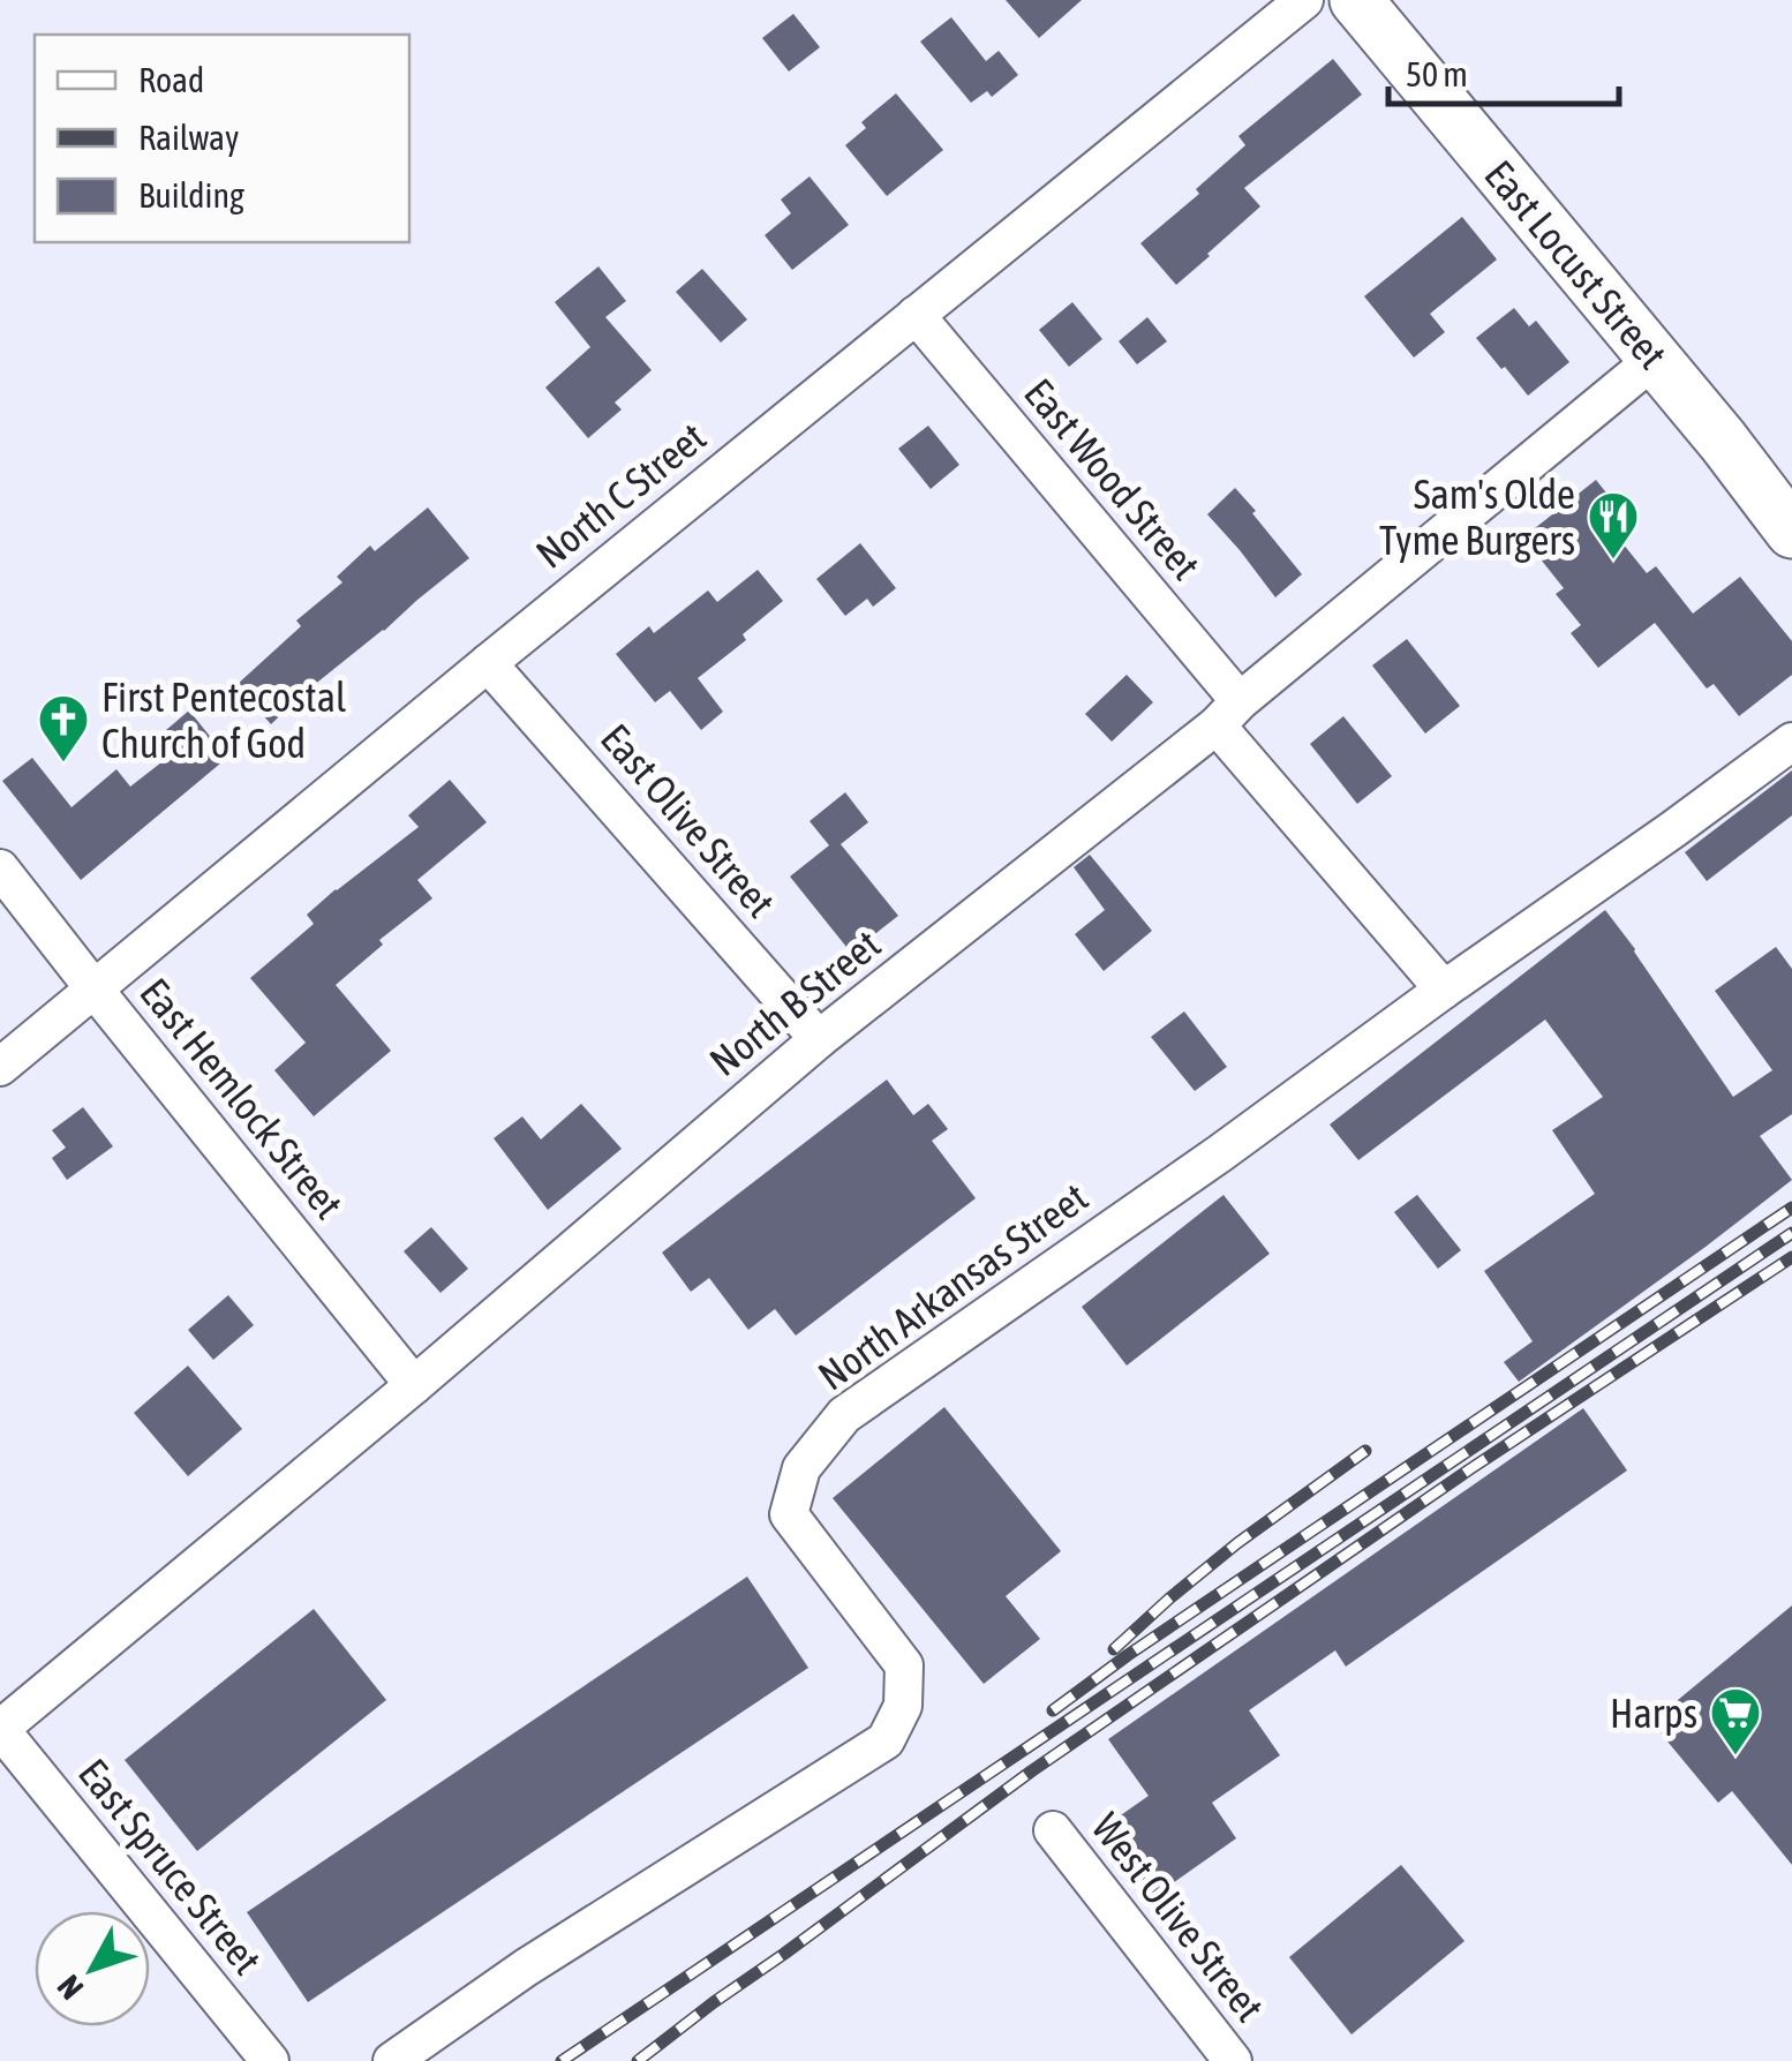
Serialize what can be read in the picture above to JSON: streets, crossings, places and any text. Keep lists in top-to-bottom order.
{
  "streets": {
    "main road": ["East Locust Street"],
    "street": [
      "East Wood Street",
      "North C Street",
      "East Olive Street",
      "North B Street",
      "East Hemlock Street",
      "North Arkansas Street",
      "East Spruce Street",
      "West Olive Street"
    ]
  },
  "crossings": [
    ["East Locust Street", "North B Street"],
    ["East Wood Street", "North C Street"],
    ["East Wood Street", "North B Street"],
    ["East Wood Street", "North Arkansas Street"],
    ["North C Street", "East Olive Street"],
    ["North C Street", "East Hemlock Street"],
    ["East Olive Street", "North B Street"],
    ["North B Street", "East Hemlock Street"],
    ["North B Street", "East Spruce Street"]
  ],
  "places": {
    "restaurant": ["Sam's Olde Tyme Burgers"],
    "church": ["First Pentecostal Church of God"],
    "supermarket": ["Harps"]
  },
  "legend": ["Road", "Railway", "Building"],
  "scale_bar": "50 m",
  "north": "bottom left"
}
